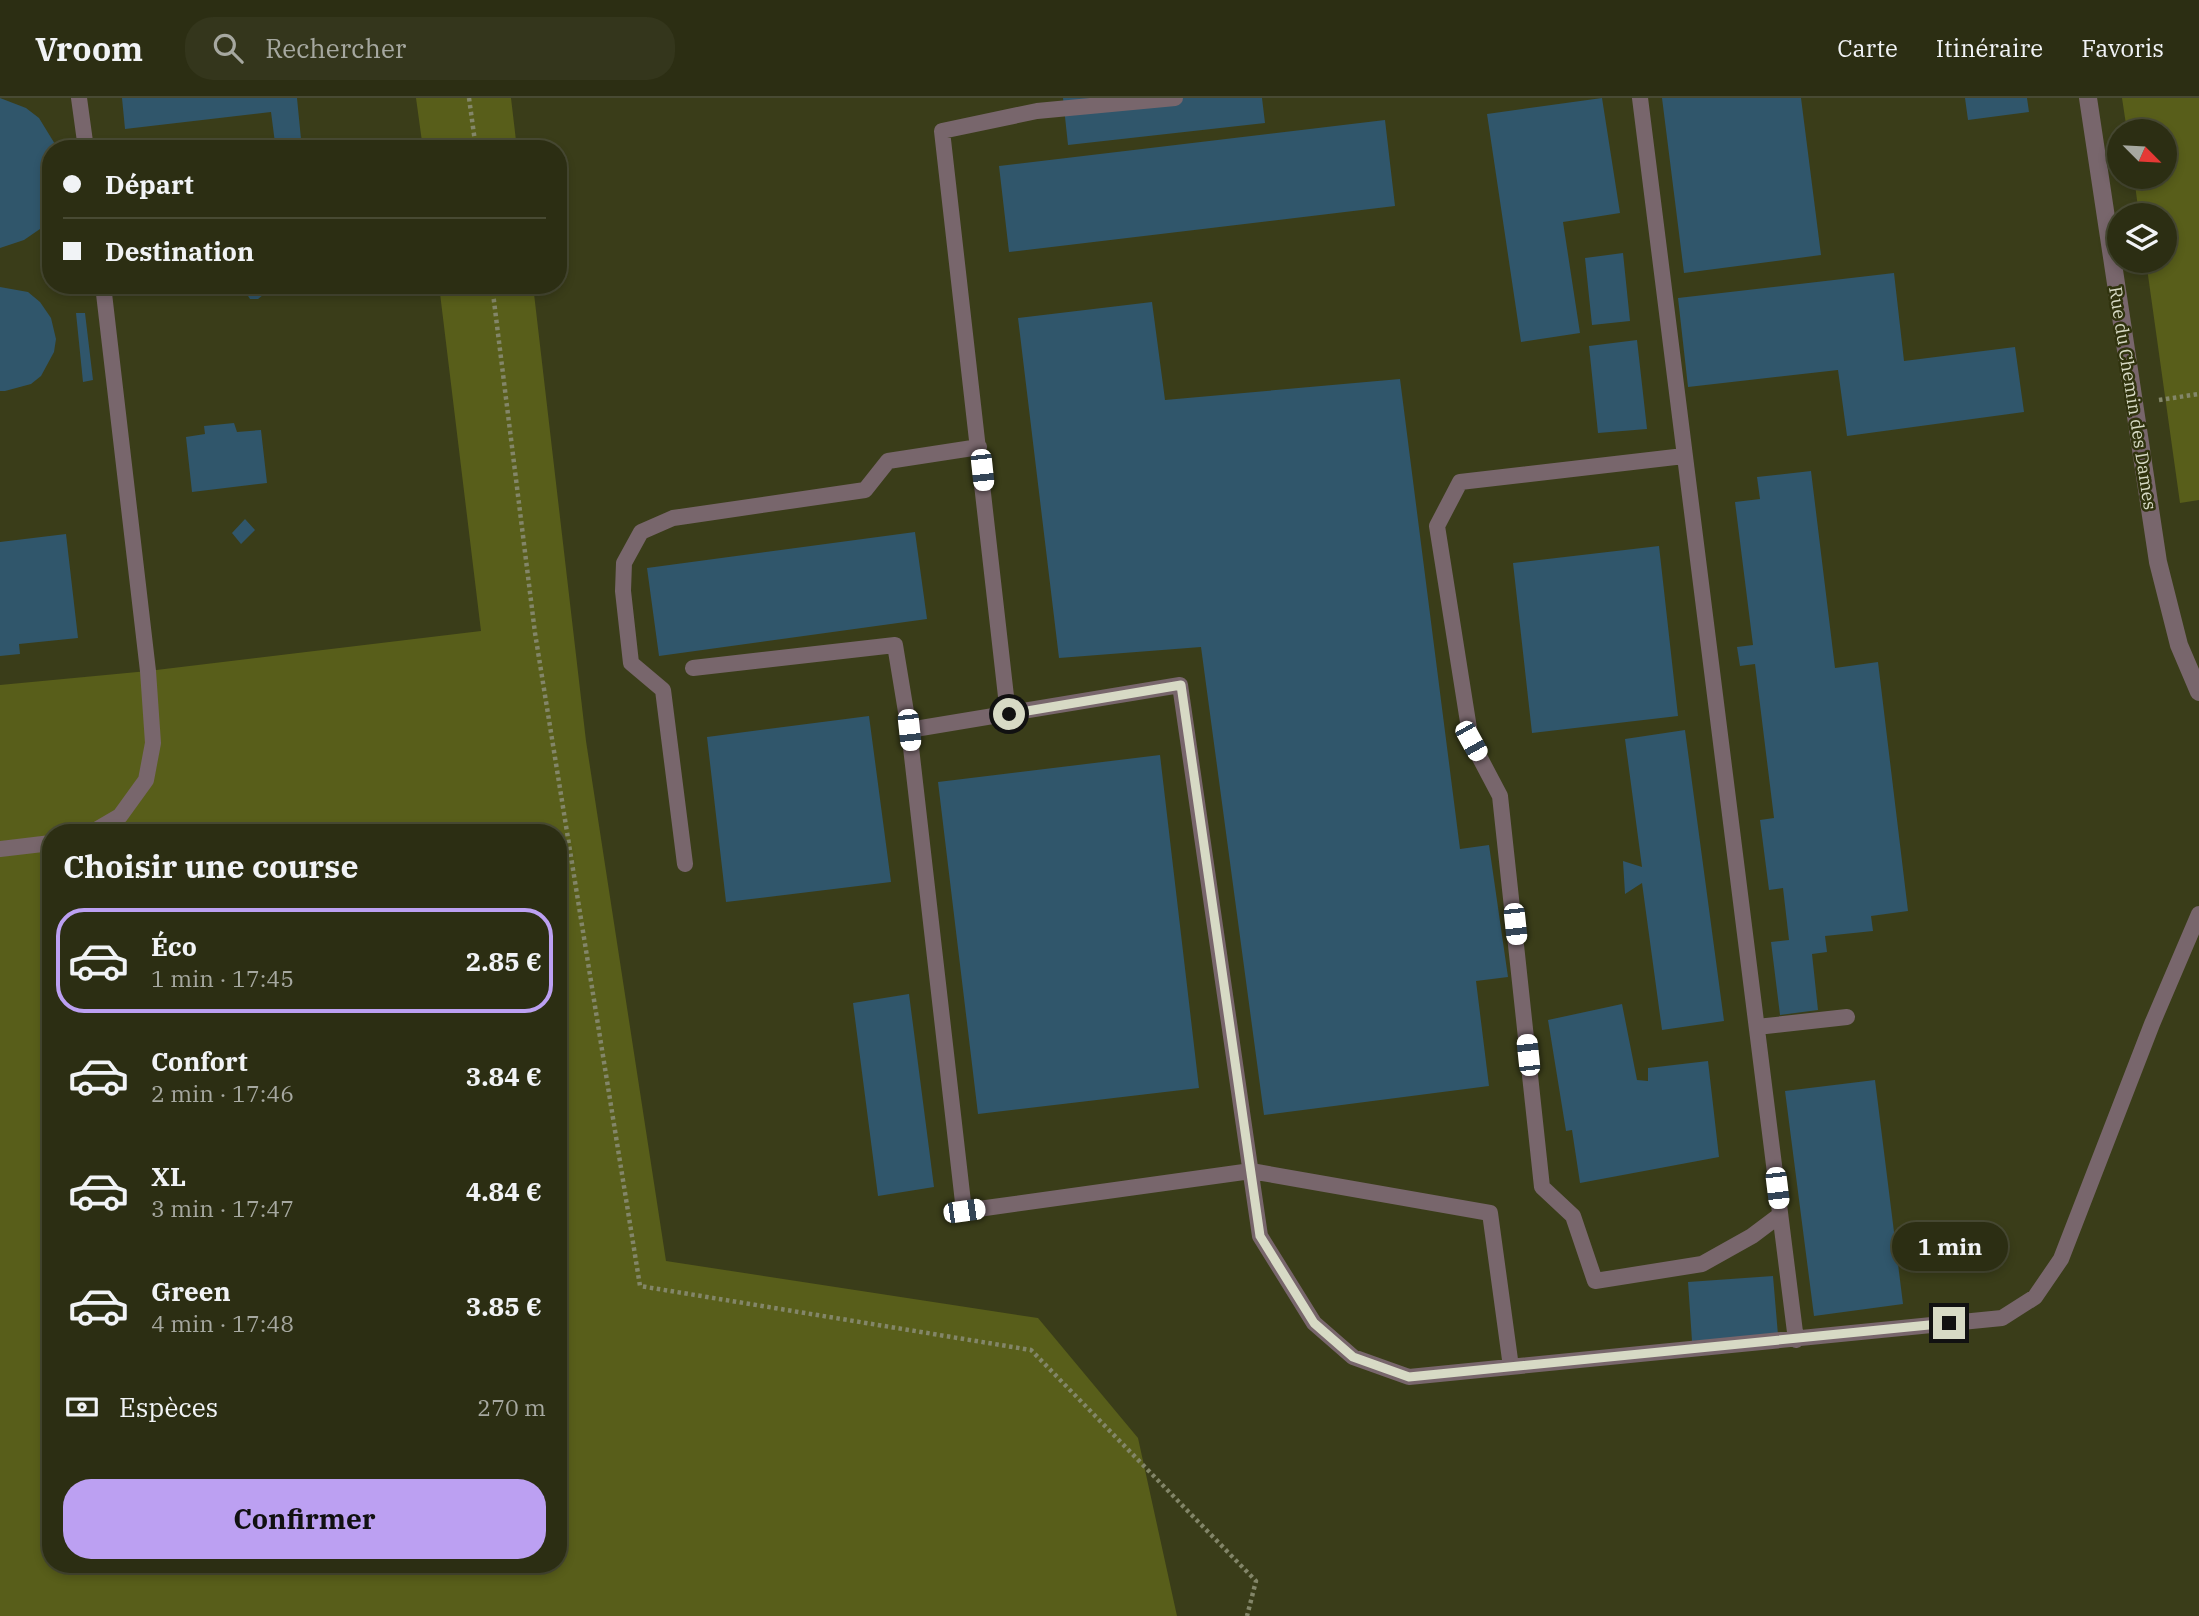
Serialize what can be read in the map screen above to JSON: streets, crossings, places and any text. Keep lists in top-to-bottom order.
{
  "streets": {
    "street": ["Rue du Chemin des Dames"]
  },
  "north": "bottom right",
  "page": {
    "header": "Vroom",
    "search": "Rechercher",
    "nav": ["Carte", "Itinéraire", "Favoris"],
    "banner": ["Départ", "Destination"],
    "heading": "Choisir une course",
    "list": [
      {
        "name": "Éco",
        "note": "1 min · 17:45",
        "value": "2.85 €"
      },
      {
        "name": "Confort",
        "note": "2 min · 17:46",
        "value": "3.84 €"
      },
      {
        "name": "XL",
        "note": "3 min · 17:47",
        "value": "4.84 €"
      },
      {
        "name": "Green",
        "note": "4 min · 17:48",
        "value": "3.85 €"
      }
    ],
    "bubble": "1 min",
    "pay": ["Espèces", "270 m"],
    "buttons": "Confirmer"
  }
}
